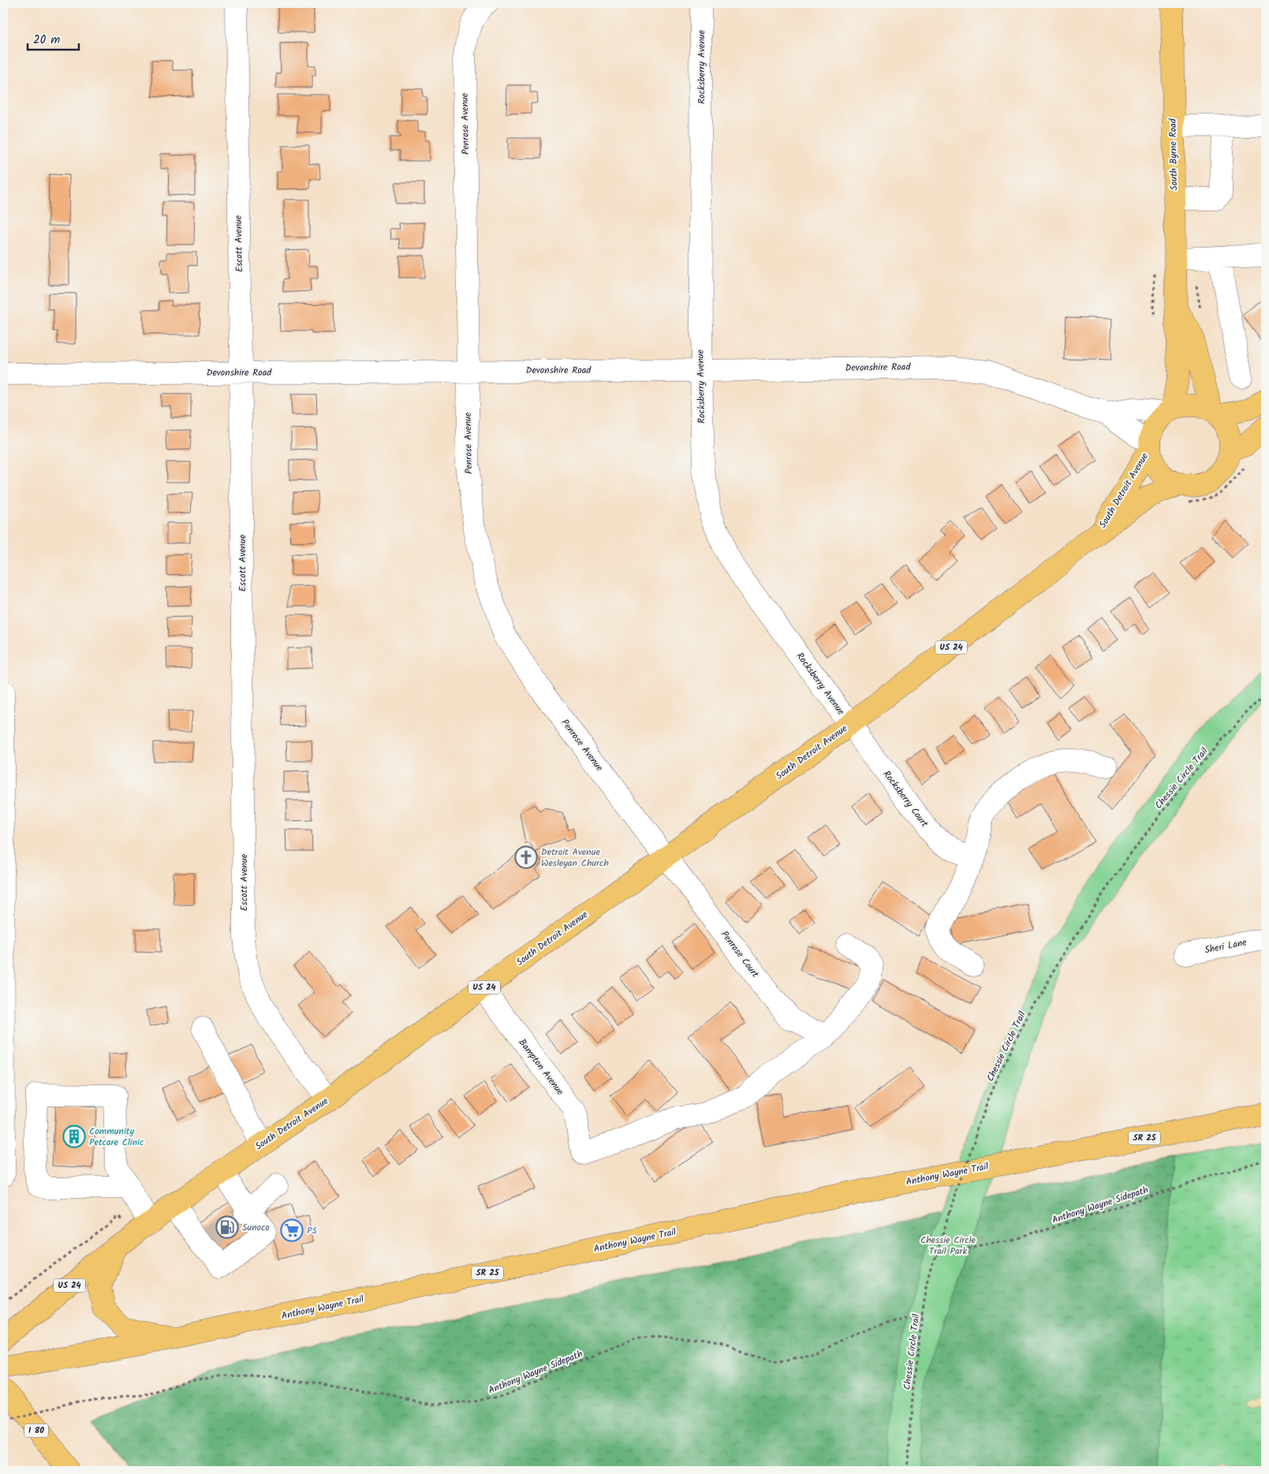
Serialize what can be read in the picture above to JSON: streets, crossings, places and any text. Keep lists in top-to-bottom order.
{
  "streets": {
    "main road": [
      "South Byrne Road",
      "South Detroit Avenue",
      "US 24",
      "SR 25",
      "Anthony Wayne Trail",
      "I 80"
    ],
    "street": [
      "Rocksberry Avenue",
      "Penrose Avenue",
      "Escott Avenue",
      "Devonshire Road",
      "Rocksberry Court",
      "Sheri Lane",
      "Penrose Court",
      "Bampton Avenue"
    ],
    "path": ["Chessie Circle Trail", "Anthony Wayne Sidepath"]
  },
  "crossings": [
    ["Rocksberry Avenue", "Devonshire Road"],
    ["Rocksberry Avenue", "South Detroit Avenue"],
    ["Rocksberry Avenue", "Rocksberry Court"],
    ["Penrose Avenue", "Devonshire Road"],
    ["Penrose Avenue", "South Detroit Avenue"],
    ["Penrose Avenue", "Penrose Court"],
    ["South Byrne Road", "Devonshire Road"],
    ["South Byrne Road", "South Detroit Avenue"],
    ["Escott Avenue", "Devonshire Road"],
    ["Escott Avenue", "South Detroit Avenue"],
    ["Devonshire Road", "South Detroit Avenue"],
    ["South Detroit Avenue", "Rocksberry Court"],
    ["South Detroit Avenue", "Penrose Court"],
    ["South Detroit Avenue", "Bampton Avenue"],
    ["Chessie Circle Trail", "Anthony Wayne Sidepath"],
    ["Penrose Court", "Bampton Avenue"]
  ],
  "parks": ["Chessie Circle Trail Park"],
  "places": {
    "church": ["Detroit Avenue Wesleyan Church"],
    "building": ["Community Petcare Clinic"],
    "fuel station": ["Sunoco"],
    "supermarket": ["PS"]
  },
  "scale_bar": "20 m"
}
